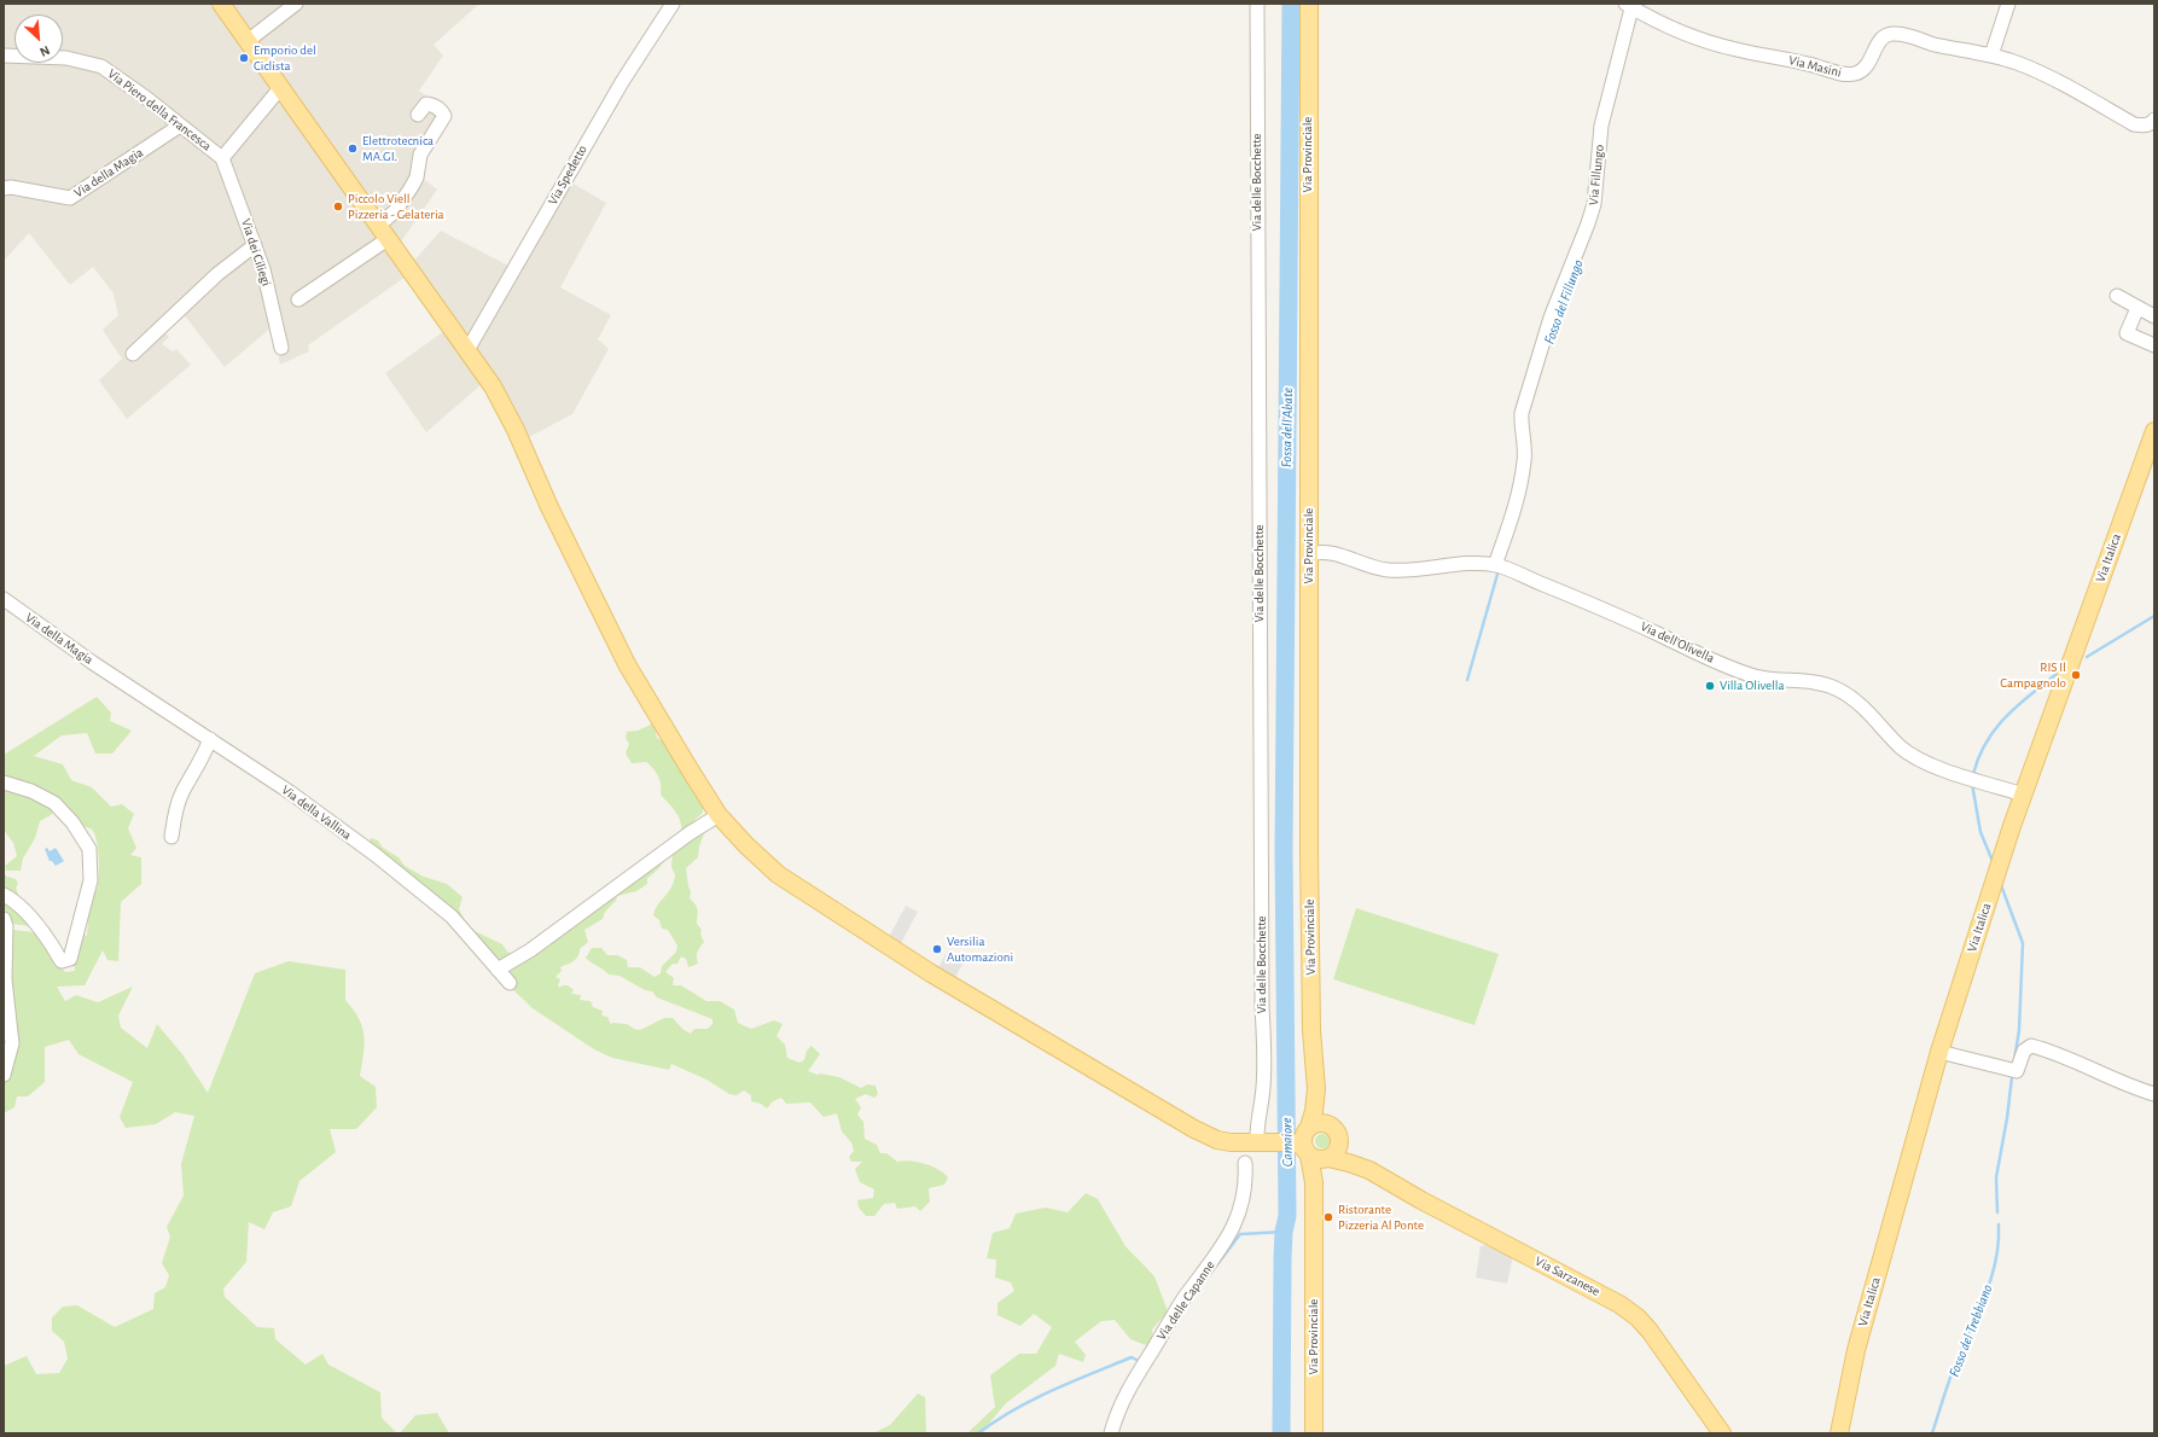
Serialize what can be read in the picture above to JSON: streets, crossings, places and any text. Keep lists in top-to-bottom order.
{
  "streets": {
    "main road": ["Via Provinciale", "Via Italica", "Via Sarzanese"],
    "street": [
      "Via Masini",
      "Via Piero della Francesca",
      "Via della Magia",
      "Via Spedetto",
      "Via Fillungo",
      "Via delle Bocchette",
      "Via dei Ciliegi",
      "Via dell'Olivella",
      "Via della Vallina",
      "Via delle Capanne"
    ]
  },
  "crossings": [
    ["Via Masini", "Via Fillungo"],
    ["Via Piero della Francesca", "Via della Magia"],
    ["Via Piero della Francesca", "Via dei Ciliegi"],
    ["Via Provinciale", "Via dell'Olivella"],
    ["Via Provinciale", "Via Sarzanese"],
    ["Via della Magia", "Via della Vallina"],
    ["Via Fillungo", "Via dell'Olivella"],
    ["Via delle Bocchette", "Via delle Capanne"],
    ["Via Italica", "Via dell'Olivella"]
  ],
  "water": [
    "Fosso del Fillungo",
    "Fossa dell'Abate",
    "Camaiore",
    "Fosso del Trebbiano"
  ],
  "places": [
    "Emporio del Ciclista",
    "Elettrotecnica MA.GI.",
    "Piccolo Viell Pizzeria - Gelateria",
    "RIS Il Campagnolo",
    "Villa Olivella",
    "Versilia Automazioni",
    "Ristorante Pizzeria Al Ponte"
  ],
  "north": "bottom right"
}
